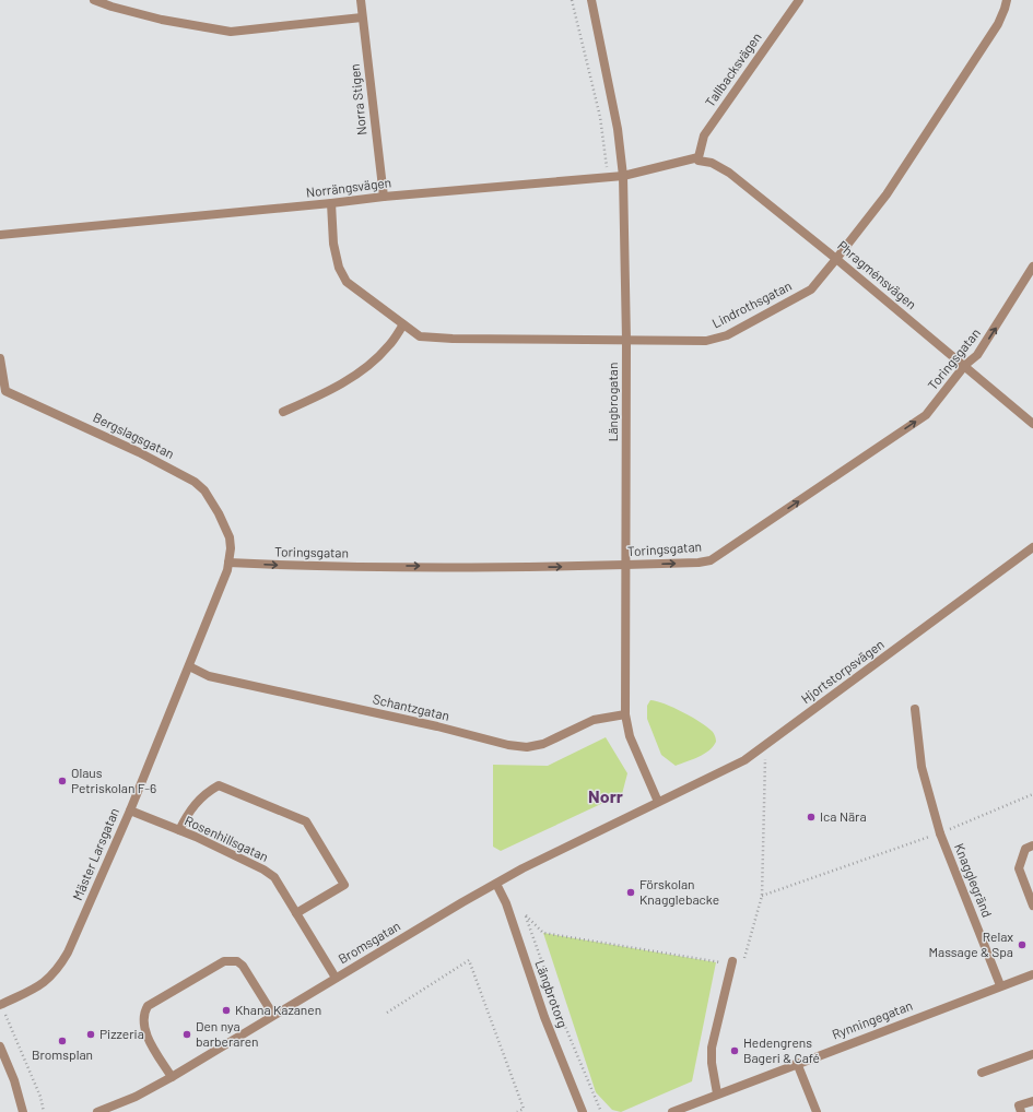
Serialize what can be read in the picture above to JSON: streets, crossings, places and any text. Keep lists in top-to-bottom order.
{
  "streets": {
    "street": [
      "Tallbacksvägen",
      "Norra Stigen",
      "Norrängsvägen",
      "Phragménsvägen",
      "Lindrothsgatan",
      "Toringsgatan",
      "Längbrogatan",
      "Bergslagsgatan",
      "Hjortstorpsvägen",
      "Schantzgatan",
      "Rosenhillsgatan",
      "Mäster Larsgatan",
      "Knagglegränd",
      "Bromsgatan",
      "Längbrotorg",
      "Rynningegatan"
    ]
  },
  "crossings": [
    ["Tallbacksvägen", "Norrängsvägen"],
    ["Tallbacksvägen", "Phragménsvägen"],
    ["Norra Stigen", "Norrängsvägen"],
    ["Norrängsvägen", "Phragménsvägen"],
    ["Norrängsvägen", "Lindrothsgatan"],
    ["Norrängsvägen", "Längbrogatan"],
    ["Phragménsvägen", "Lindrothsgatan"],
    ["Phragménsvägen", "Toringsgatan"],
    ["Lindrothsgatan", "Längbrogatan"],
    ["Toringsgatan", "Längbrogatan"],
    ["Toringsgatan", "Bergslagsgatan"],
    ["Toringsgatan", "Mäster Larsgatan"],
    ["Längbrogatan", "Hjortstorpsvägen"],
    ["Längbrogatan", "Schantzgatan"],
    ["Längbrogatan", "Bromsgatan"],
    ["Bergslagsgatan", "Mäster Larsgatan"],
    ["Hjortstorpsvägen", "Bromsgatan"],
    ["Schantzgatan", "Mäster Larsgatan"],
    ["Rosenhillsgatan", "Mäster Larsgatan"],
    ["Rosenhillsgatan", "Bromsgatan"],
    ["Knagglegränd", "Rynningegatan"],
    ["Bromsgatan", "Längbrotorg"]
  ],
  "one_way": ["Toringsgatan"],
  "districts": ["Norr"],
  "places": [
    "Olaus Petriskolan F-6",
    "Ica Nära",
    "Förskolan Knagglebacke",
    "Relax Massage & Spa",
    "Khana Kazanen",
    "Pizzeria",
    "Den nya barberaren",
    "Bromsplan",
    "Hedengrens Bageri & Café"
  ]
}
